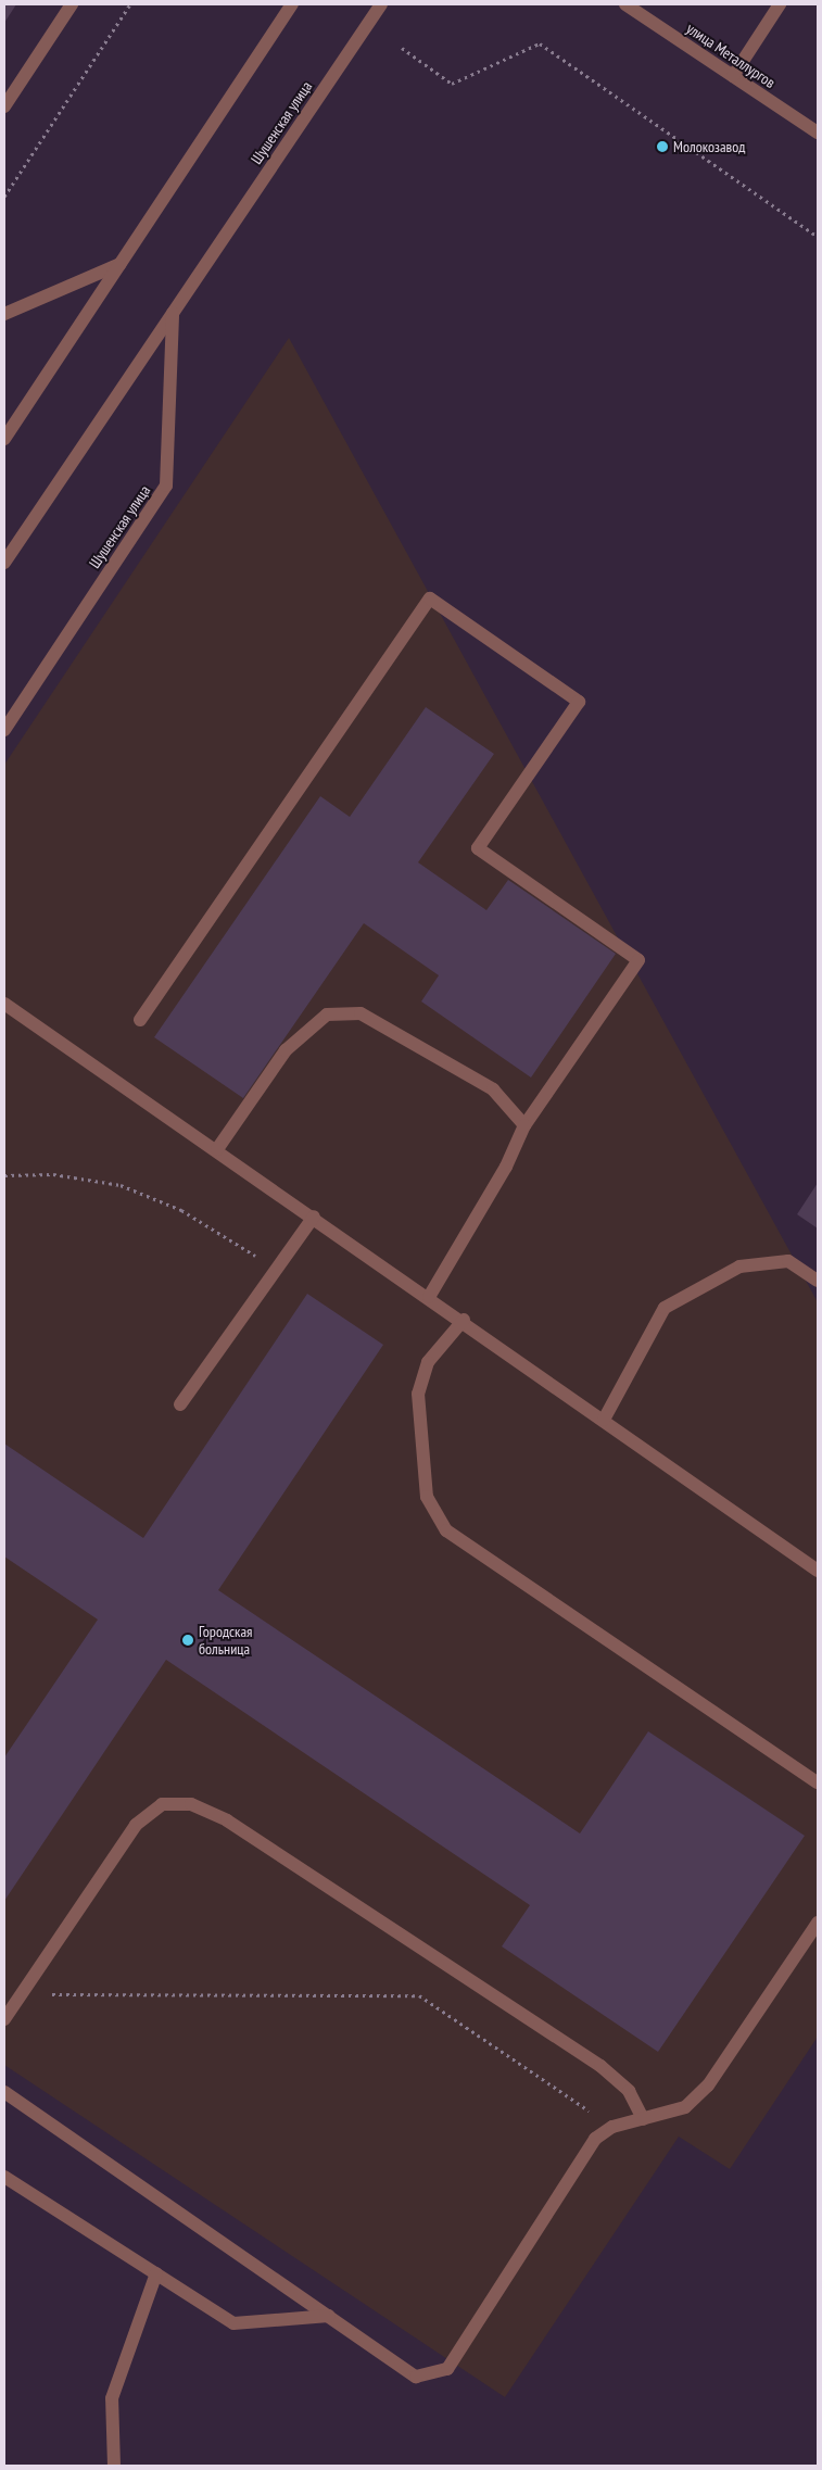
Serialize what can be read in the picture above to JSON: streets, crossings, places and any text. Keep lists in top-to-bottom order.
{
  "streets": {
    "street": ["улица Металлургов", "Шушенская улица"]
  },
  "places": ["Молокозавод", "Городская больница"]
}
